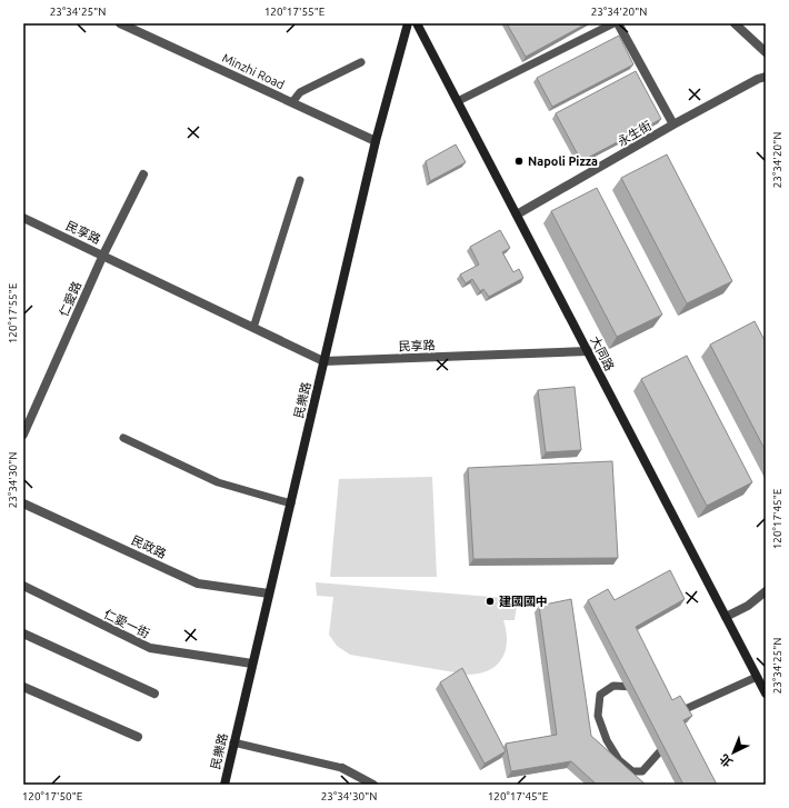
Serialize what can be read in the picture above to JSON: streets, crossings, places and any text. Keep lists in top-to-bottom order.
{
  "streets": {
    "main road": ["大同路", "民樂路"],
    "street": [
      "Minzhi Road",
      "永生街",
      "民享路",
      "仁愛路",
      "民政路",
      "仁愛一街"
    ]
  },
  "crossings": [
    ["Minzhi Road", "民樂路"],
    ["永生街", "大同路"],
    ["民享路", "仁愛路"],
    ["民享路", "大同路"],
    ["民享路", "民樂路"],
    ["民樂路", "民政路"],
    ["民樂路", "仁愛一街"]
  ],
  "places": ["Napoli Pizza", "建國國中"],
  "north": "bottom left",
  "coordinates": [
    "23°34'25\"N",
    "120°17'55\"E",
    "23°34'20\"N",
    "23°34'30\"N",
    "120°17'45\"E",
    "120°17'50\"E"
  ]
}
